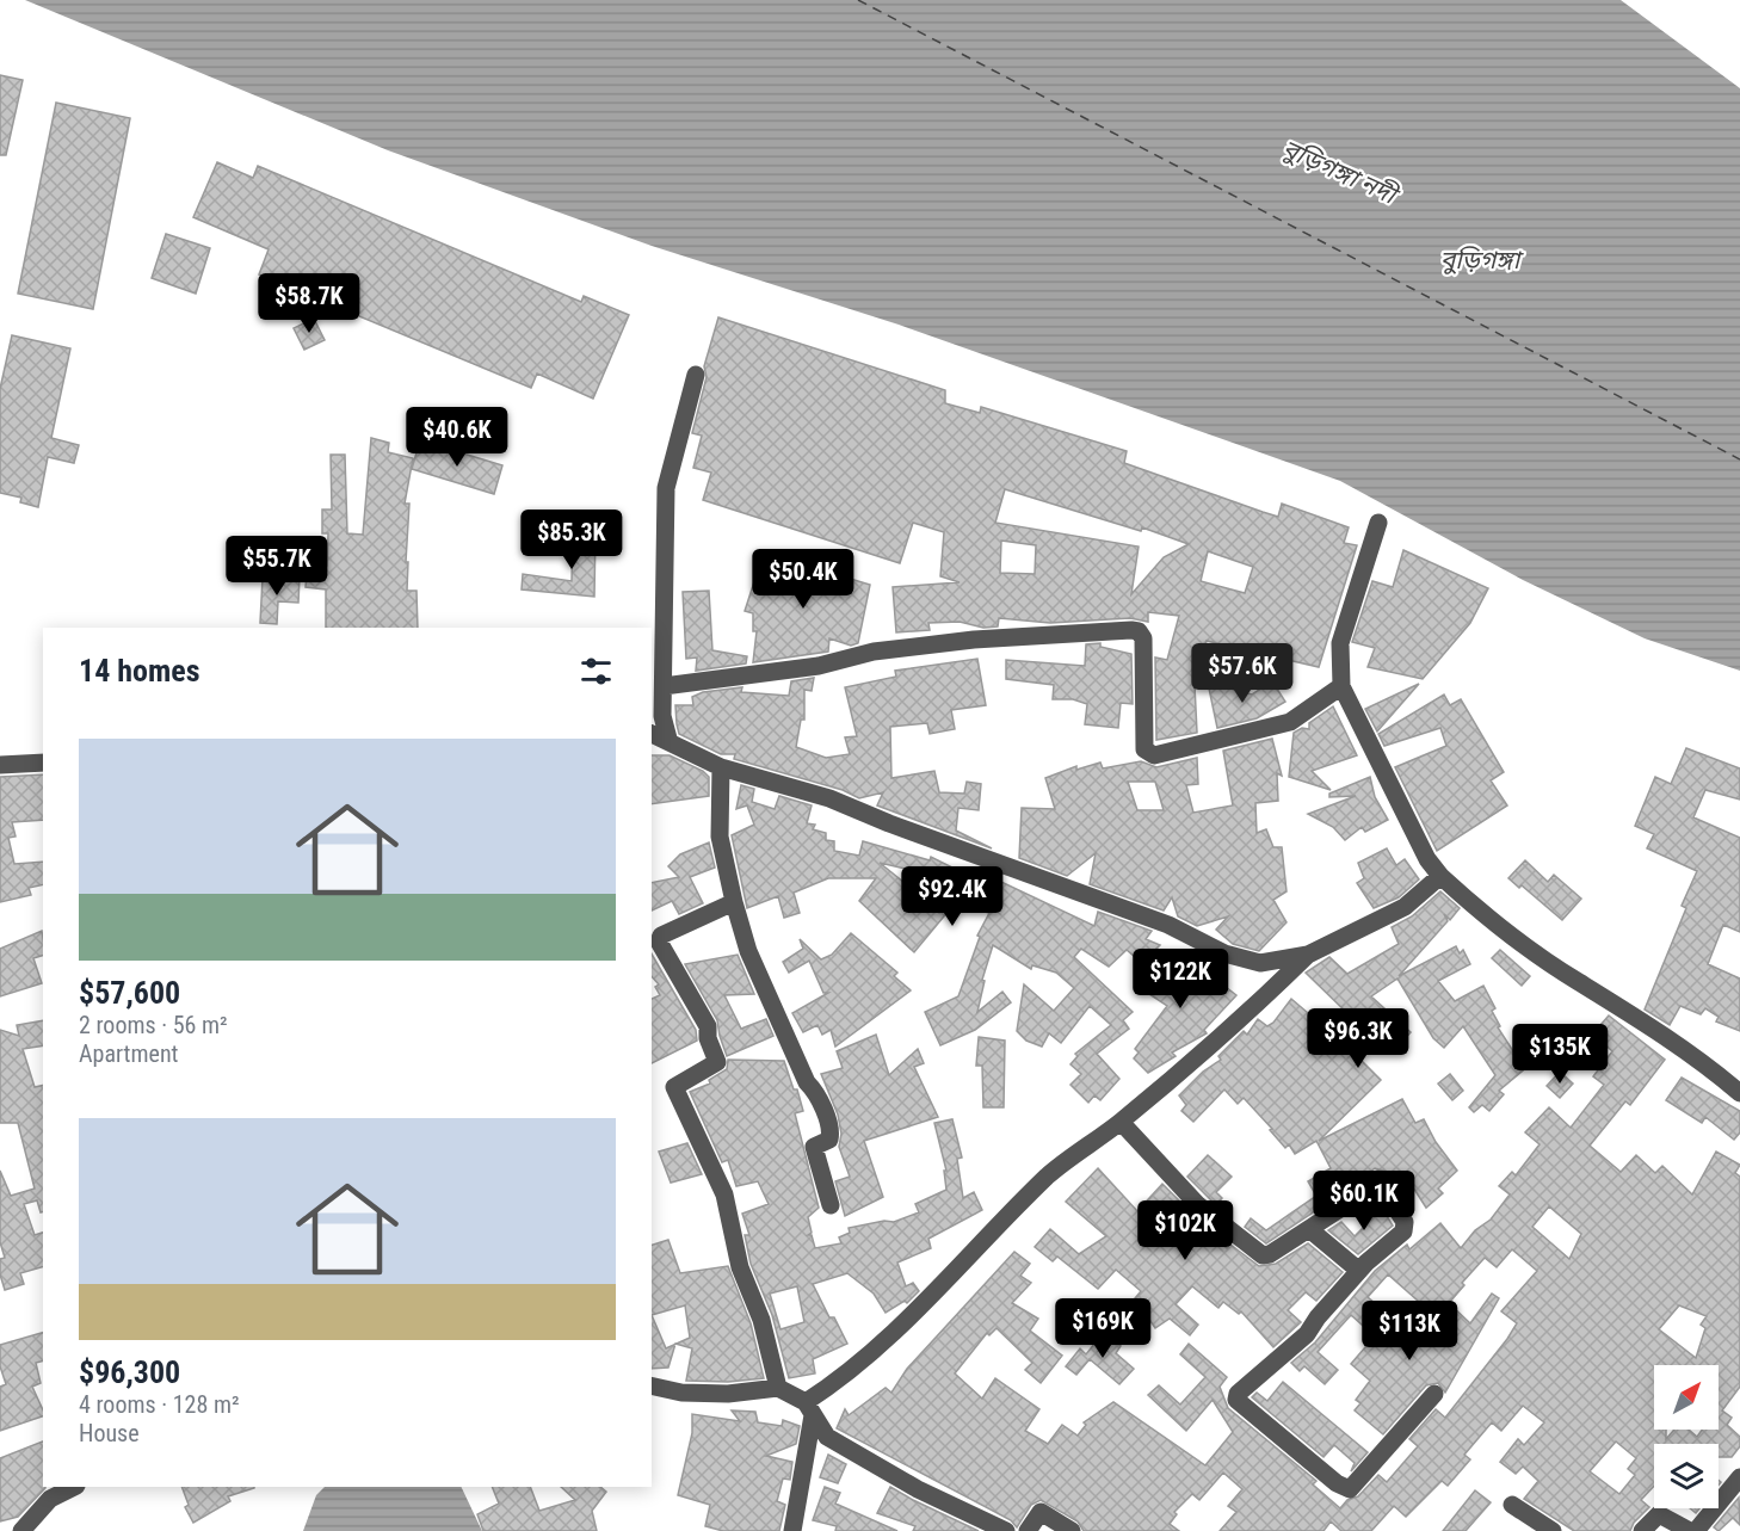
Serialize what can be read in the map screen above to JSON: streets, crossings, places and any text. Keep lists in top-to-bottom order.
{
  "water": ["বুড়িগঙ্গা নদী", "বুড়িগঙ্গা"],
  "north": "top right",
  "page": {
    "price": [
      "$58.7K",
      "$40.6K",
      "$85.3K",
      "$55.7K",
      "$50.4K",
      "$57.6K",
      "$92.4K",
      "$122K",
      "$96.3K",
      "$135K",
      "$60.1K",
      "$102K",
      "$169K",
      "$113K"
    ],
    "heading": "14 homes",
    "list": [
      {
        "name": "$57,600",
        "note": "2 rooms · 56 m² · Apartment"
      },
      {
        "name": "$96,300",
        "note": "4 rooms · 128 m² · House"
      }
    ]
  }
}
